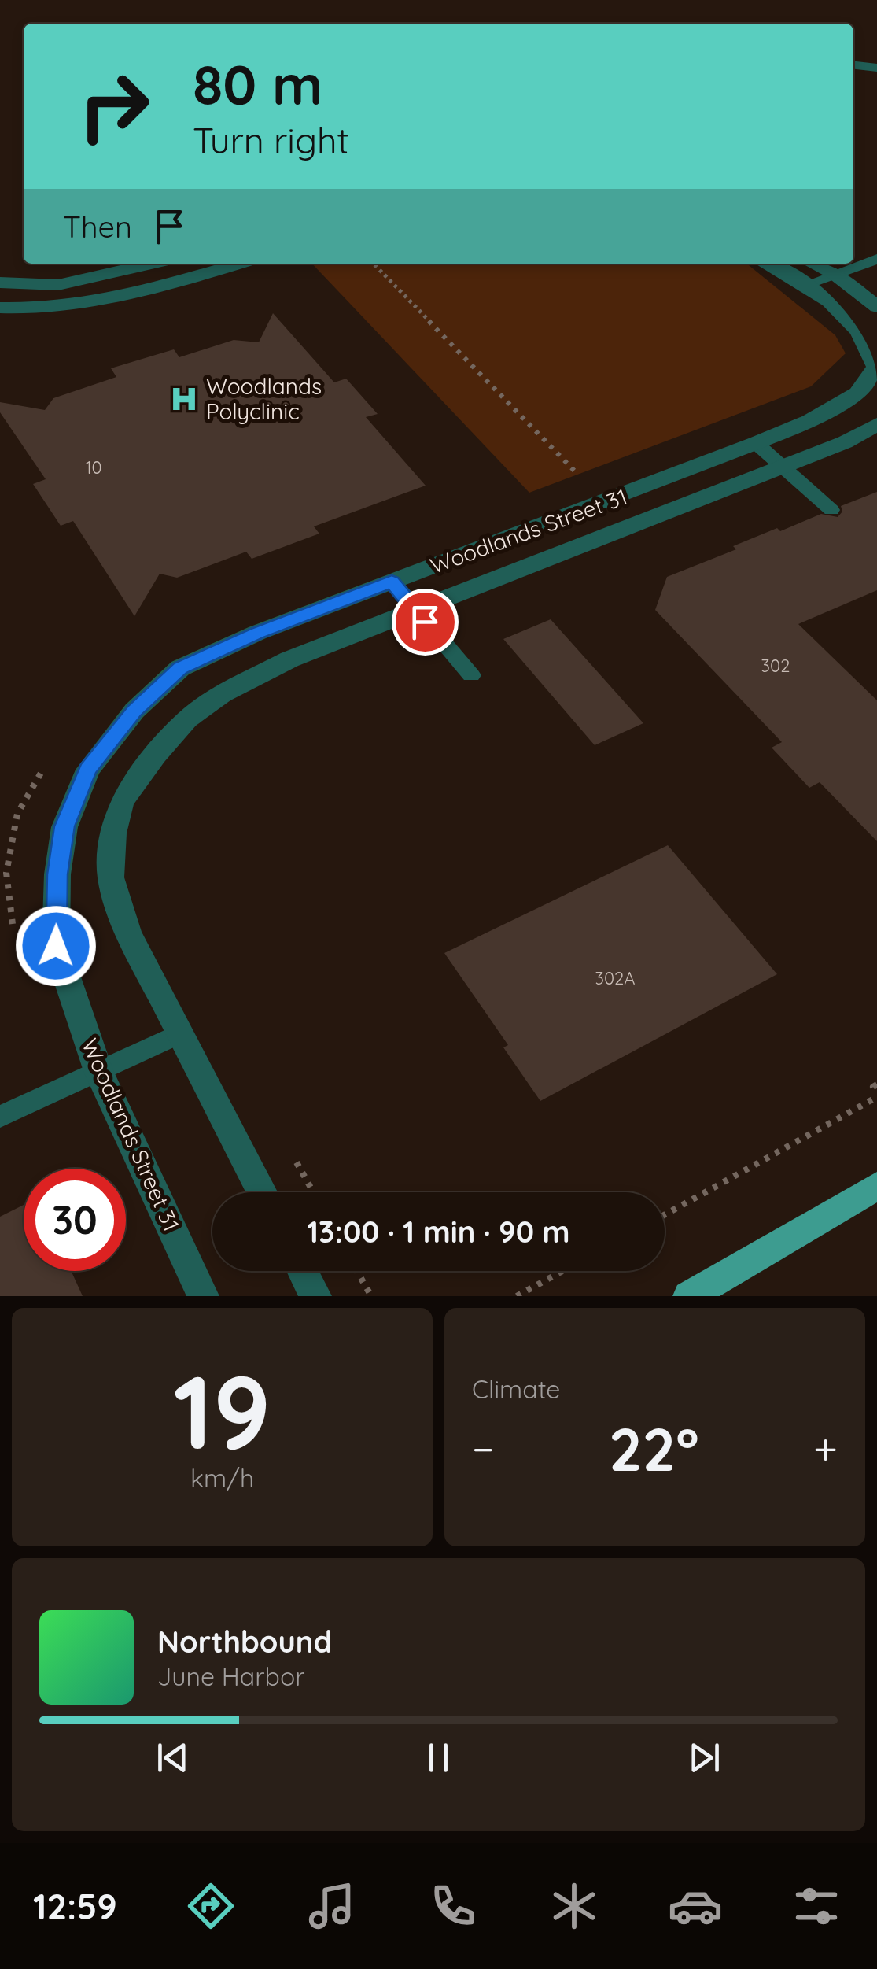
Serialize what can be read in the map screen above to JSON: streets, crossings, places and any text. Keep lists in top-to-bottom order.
{
  "streets": {
    "street": ["Woodlands Street 31"]
  },
  "places": {
    "hospital": ["Woodlands Polyclinic"]
  },
  "house_numbers": ["10", "302", "302A"],
  "page": {
    "turn": ["80 m", "Turn right"],
    "then": "Then",
    "limit": "30",
    "trip": "13:00 · 1 min · 90 m",
    "tile": [
      ["19", "km/h"],
      "Climate"
    ],
    "heat": ["−", "22°", "+"],
    "song": ["Northbound", "June Harbor"],
    "tabs": "12:59"
  }
}
